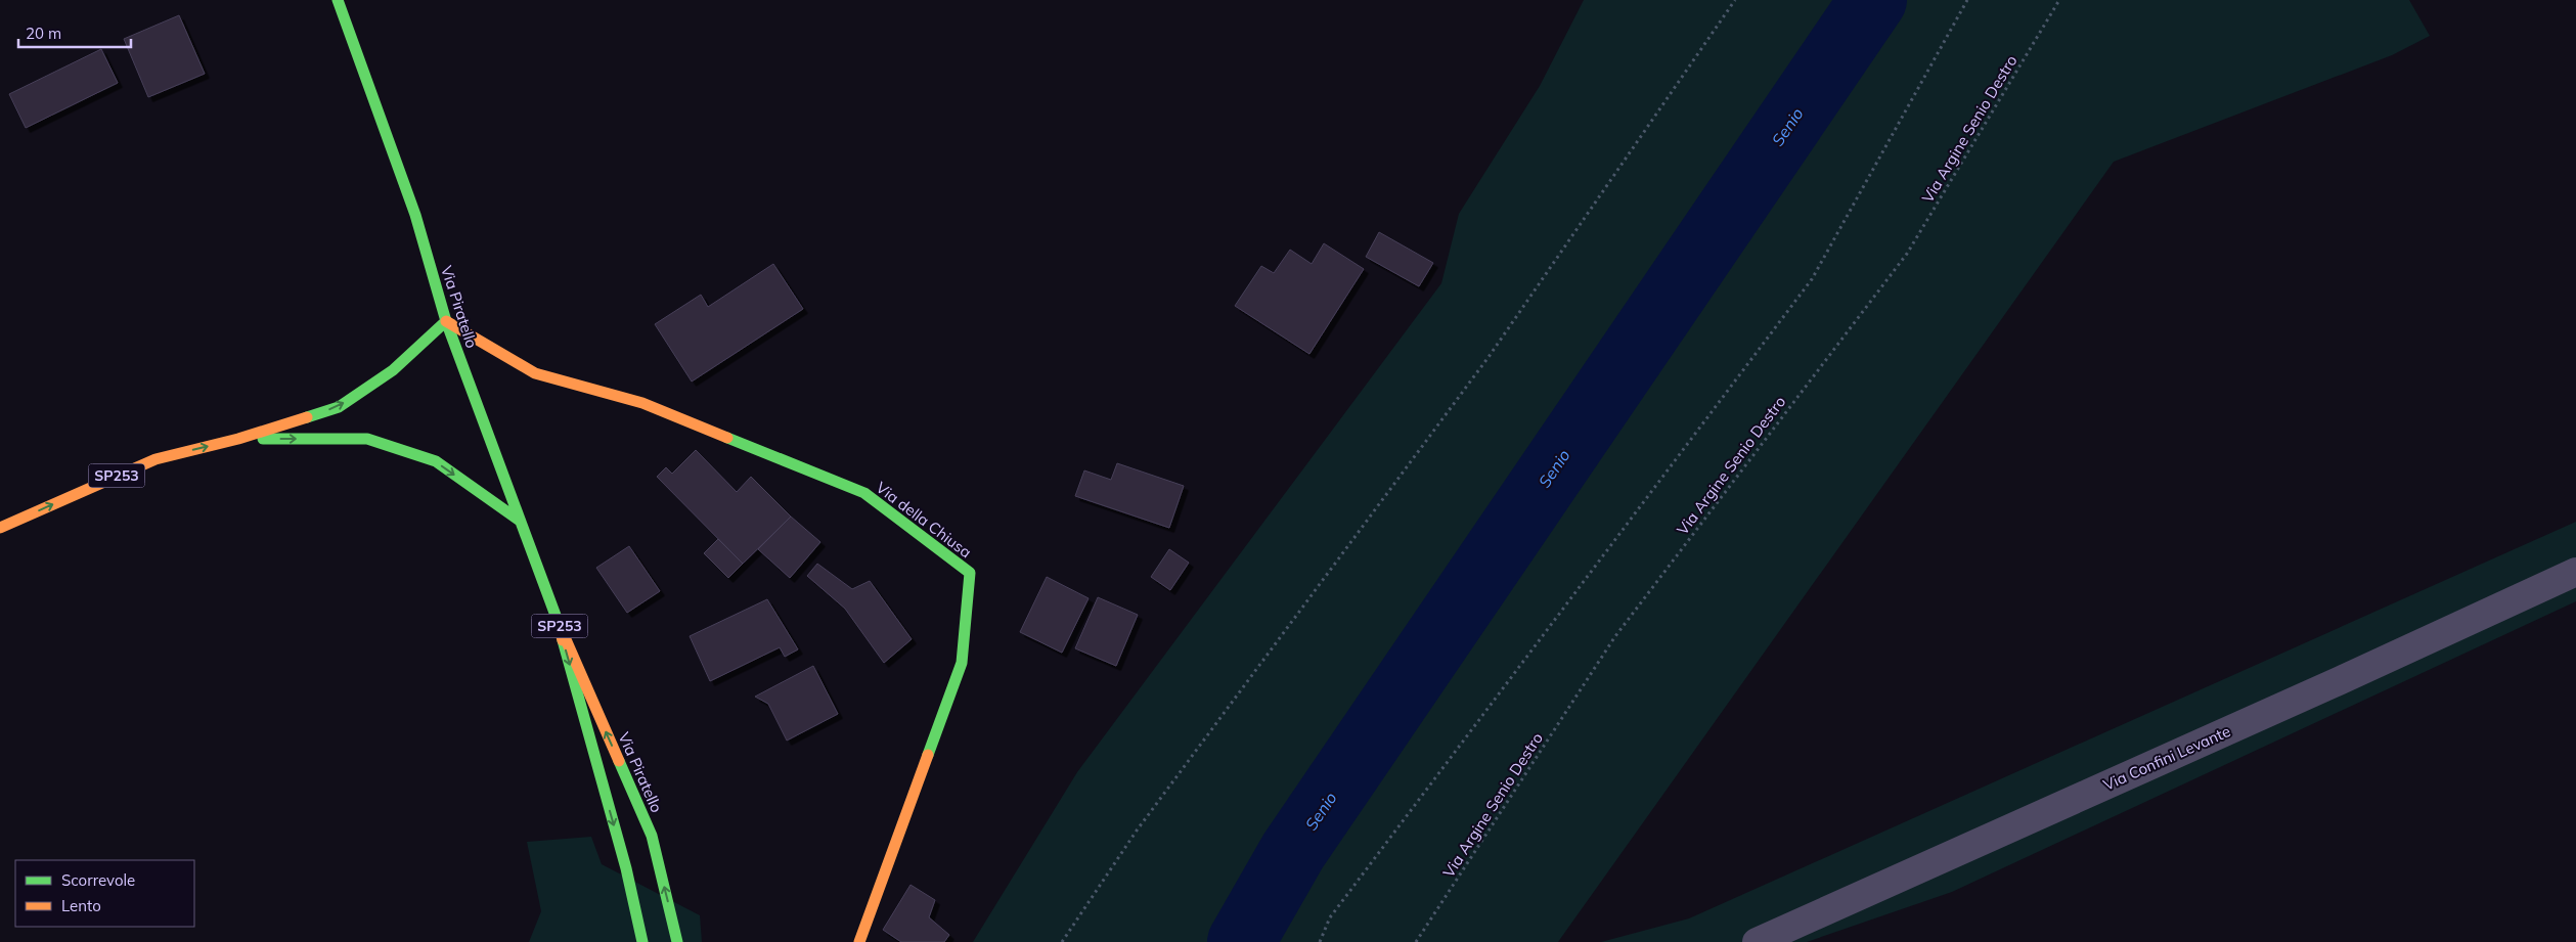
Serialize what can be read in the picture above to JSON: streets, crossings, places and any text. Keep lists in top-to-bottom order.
{
  "streets": {
    "main road": ["Via Piratello", "SP253", "Via della Chiusa"],
    "street": ["Via Confini Levante"],
    "path": ["Via Argine Senio Destro"]
  },
  "crossings": [
    ["Via Piratello", "SP253"],
    ["Via Piratello", "Via della Chiusa"],
    ["SP253", "Via della Chiusa"]
  ],
  "water": ["Senio"],
  "legend": ["Scorrevole", "Lento"],
  "scale_bar": "20 m"
}
